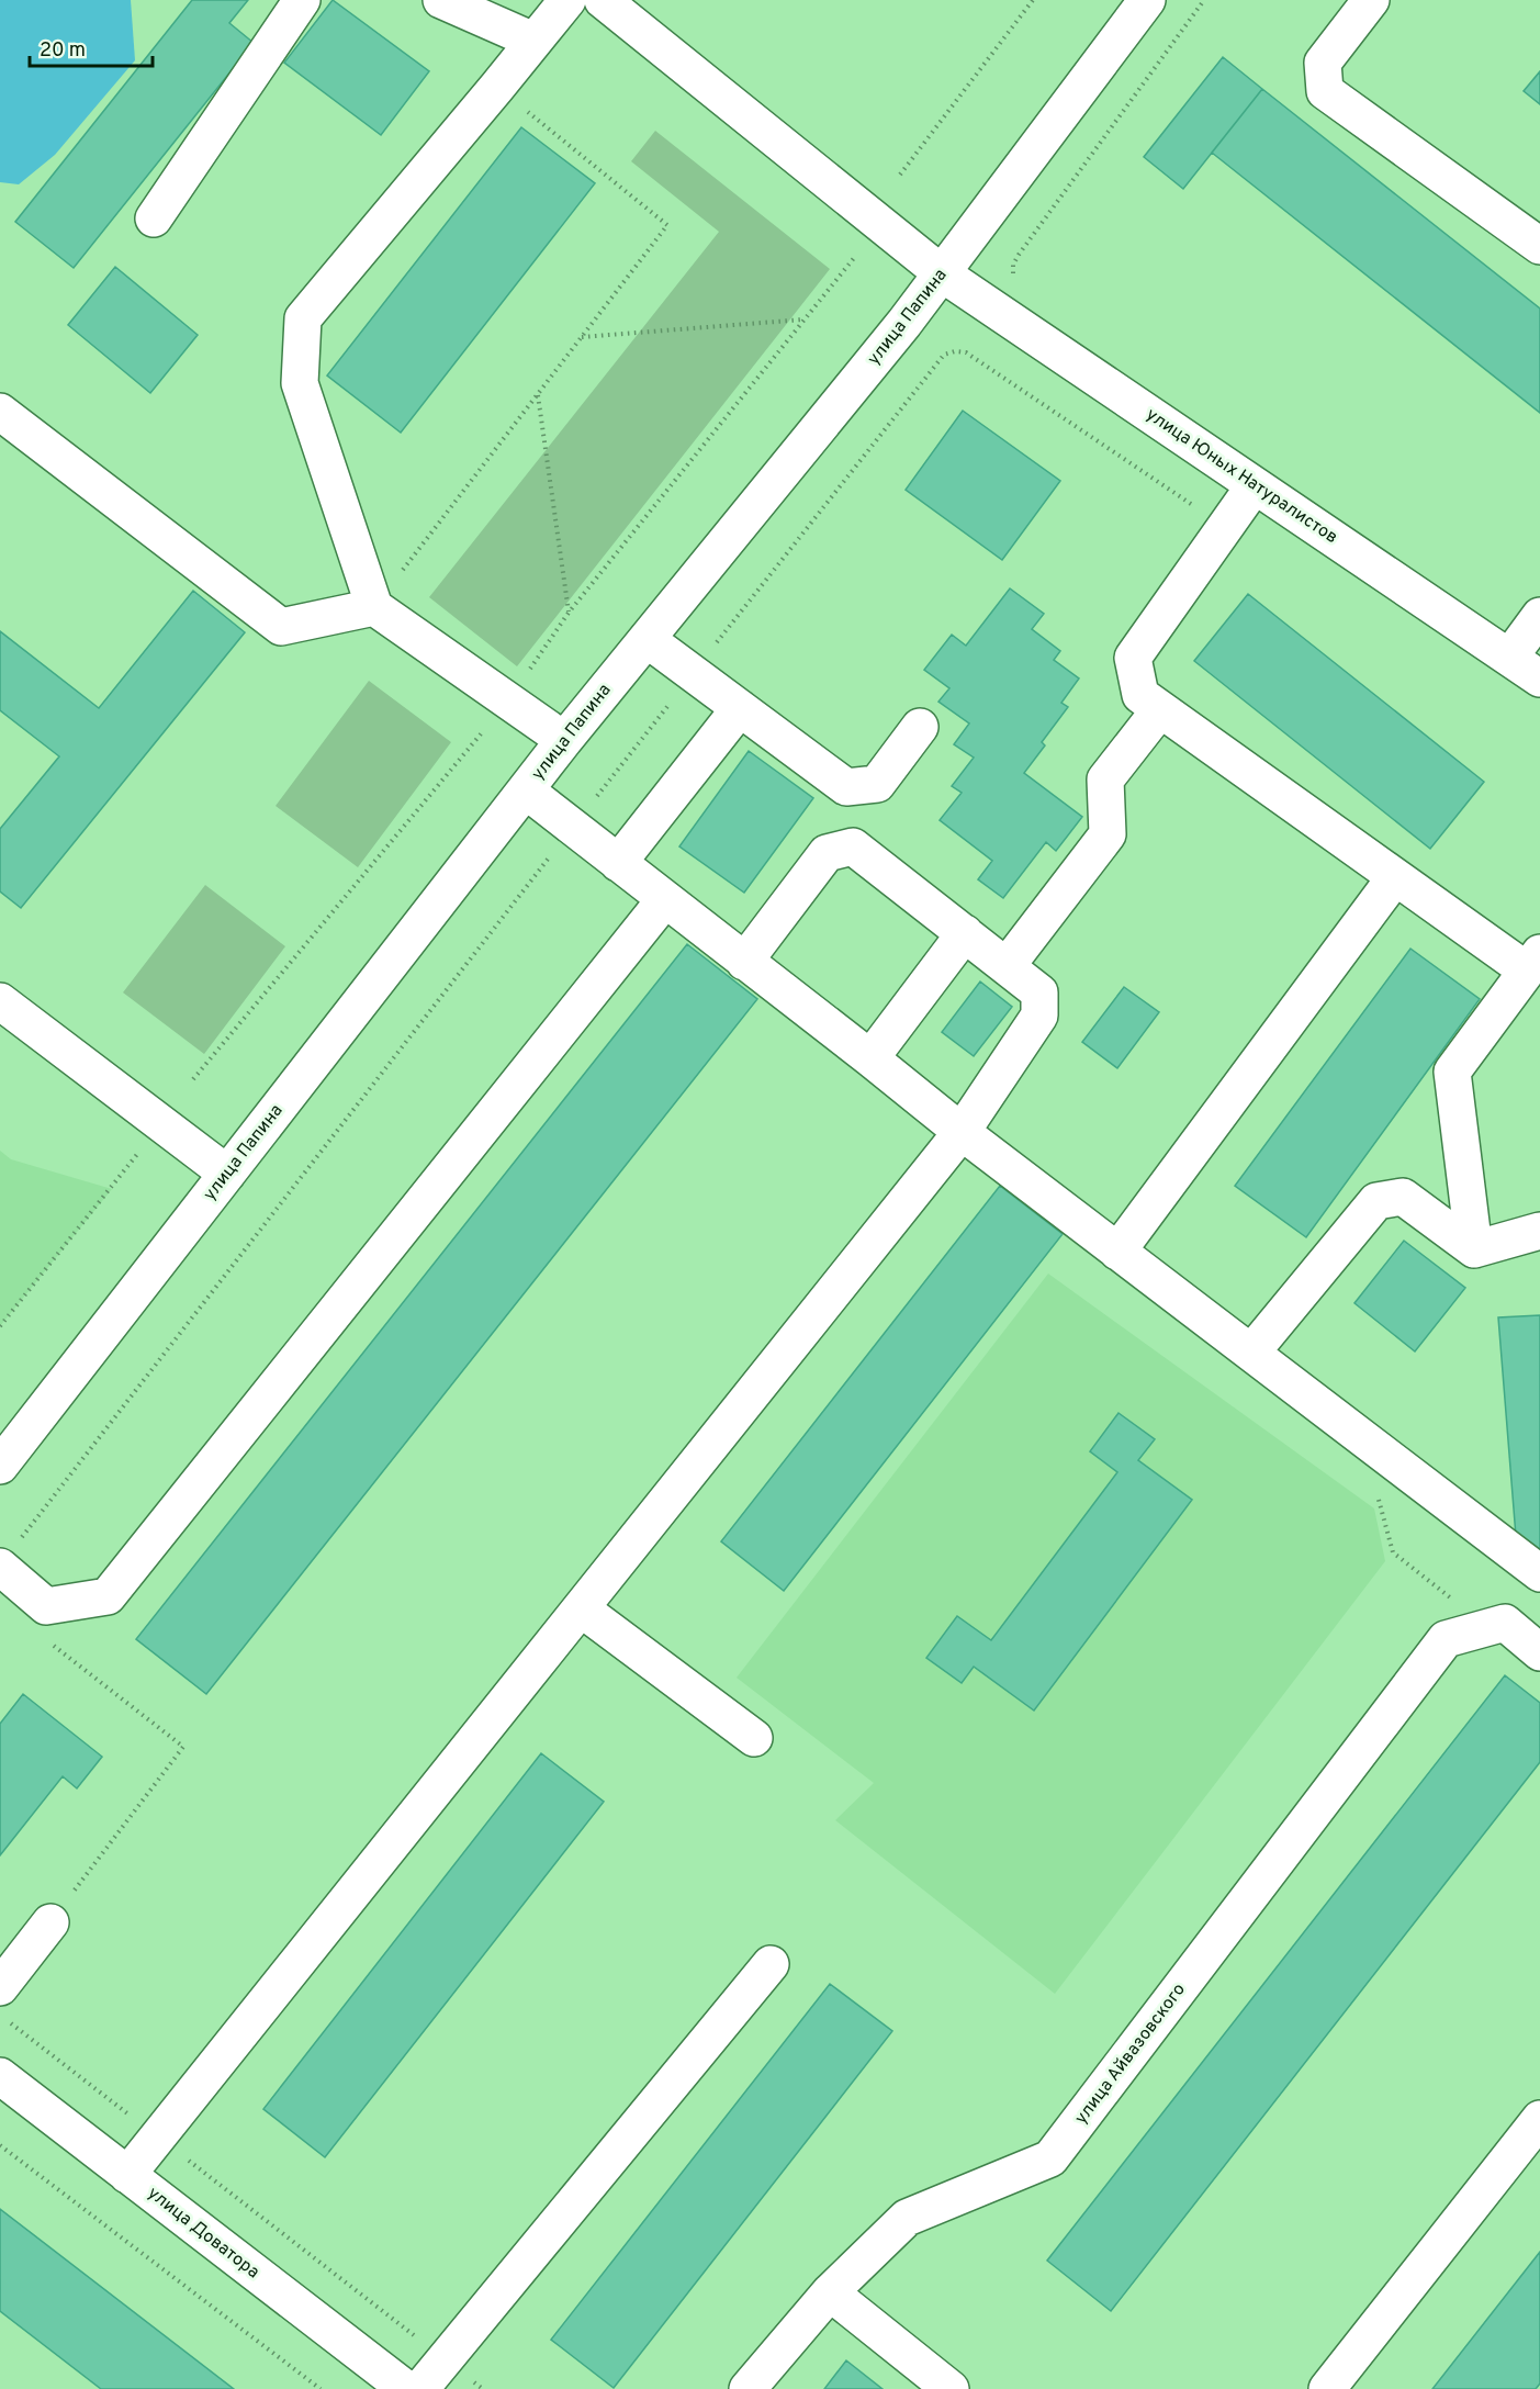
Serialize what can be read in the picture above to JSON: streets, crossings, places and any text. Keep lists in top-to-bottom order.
{
  "streets": {
    "street": [
      "улица Папина",
      "улица Юных Натуралистов",
      "улица Айвазовского",
      "улица Доватора"
    ]
  },
  "crossings": [
    ["улица Папина", "улица Юных Натуралистов"]
  ],
  "scale_bar": "20 m"
}
